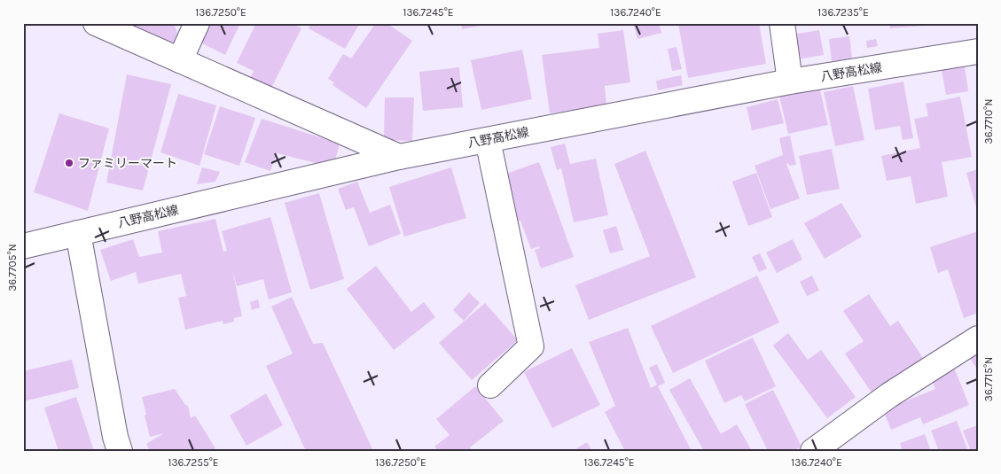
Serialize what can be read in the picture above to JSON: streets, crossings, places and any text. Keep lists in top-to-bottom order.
{
  "streets": {
    "street": ["八野高松線"]
  },
  "places": ["ファミリーマート"],
  "coordinates": [
    "136.7250°E",
    "136.7245°E",
    "136.7240°E",
    "136.7235°E",
    "36.7710°N",
    "36.7705°N",
    "36.7715°N",
    "136.7255°E"
  ]
}
